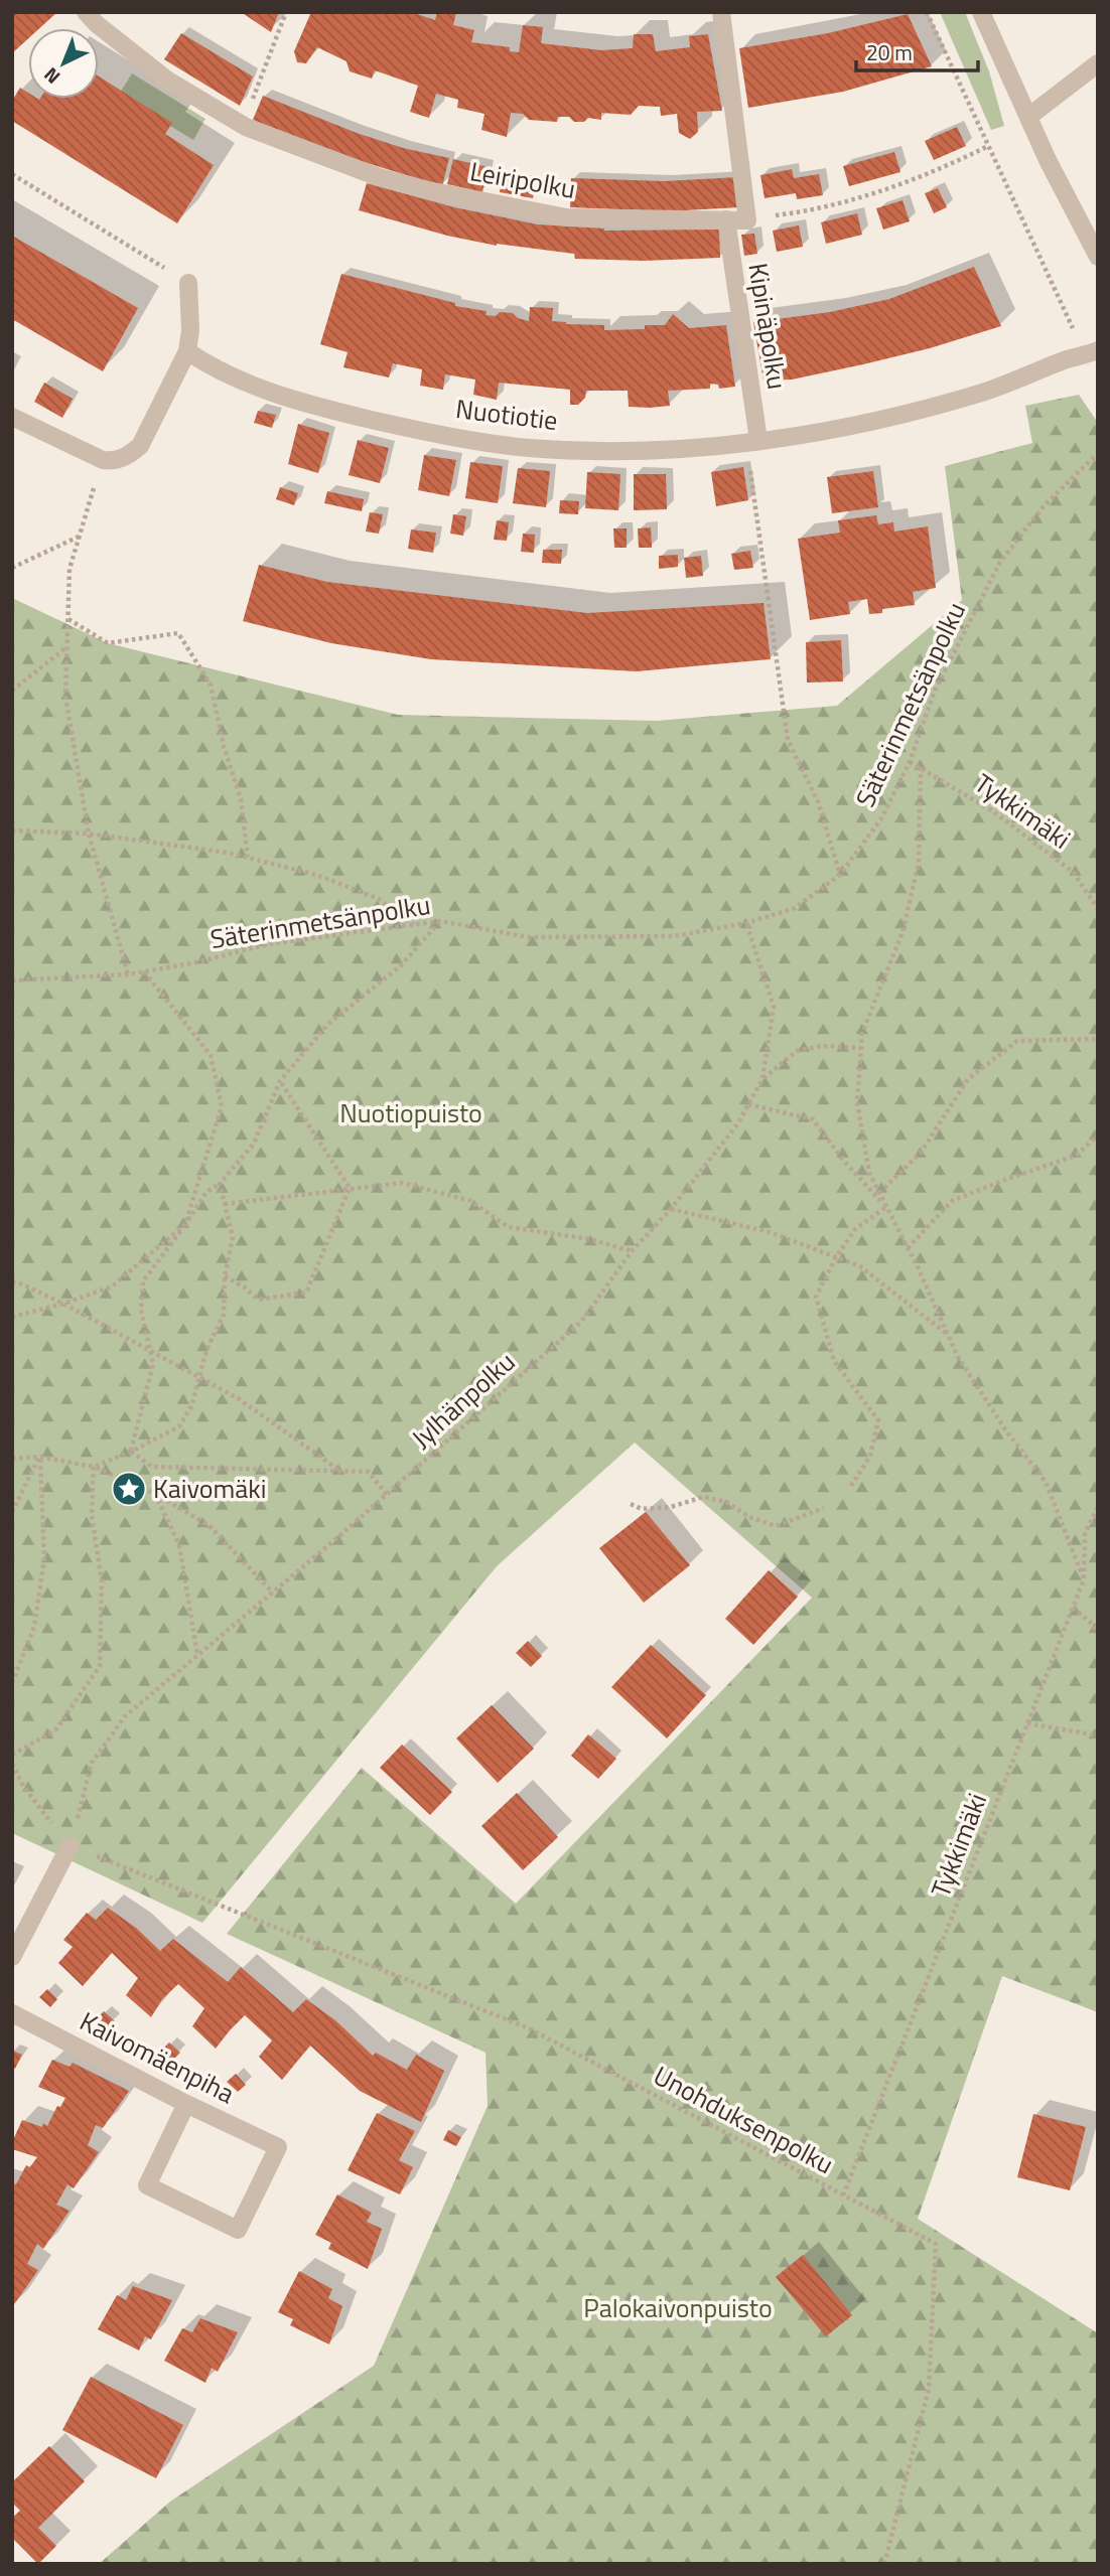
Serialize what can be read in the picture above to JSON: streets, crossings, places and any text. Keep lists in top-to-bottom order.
{
  "streets": {
    "street": [
      "Leiripolku",
      "Kipinäpolku",
      "Nuotiotie",
      "Kaivomäenpiha"
    ],
    "path": [
      "Säterinmetsänpolku",
      "Tykkimäki",
      "Jylhänpolku",
      "Unohduksenpolku"
    ]
  },
  "crossings": [
    ["Leiripolku", "Kipinäpolku"],
    ["Kipinäpolku", "Nuotiotie"],
    ["Säterinmetsänpolku", "Tykkimäki"],
    ["Säterinmetsänpolku", "Jylhänpolku"],
    ["Tykkimäki", "Unohduksenpolku"],
    ["Jylhänpolku", "Unohduksenpolku"]
  ],
  "parks": ["Nuotiopuisto", "Palokaivonpuisto"],
  "places": {
    "place": ["Kaivomäki"]
  },
  "scale_bar": "20 m",
  "north": "bottom left"
}
